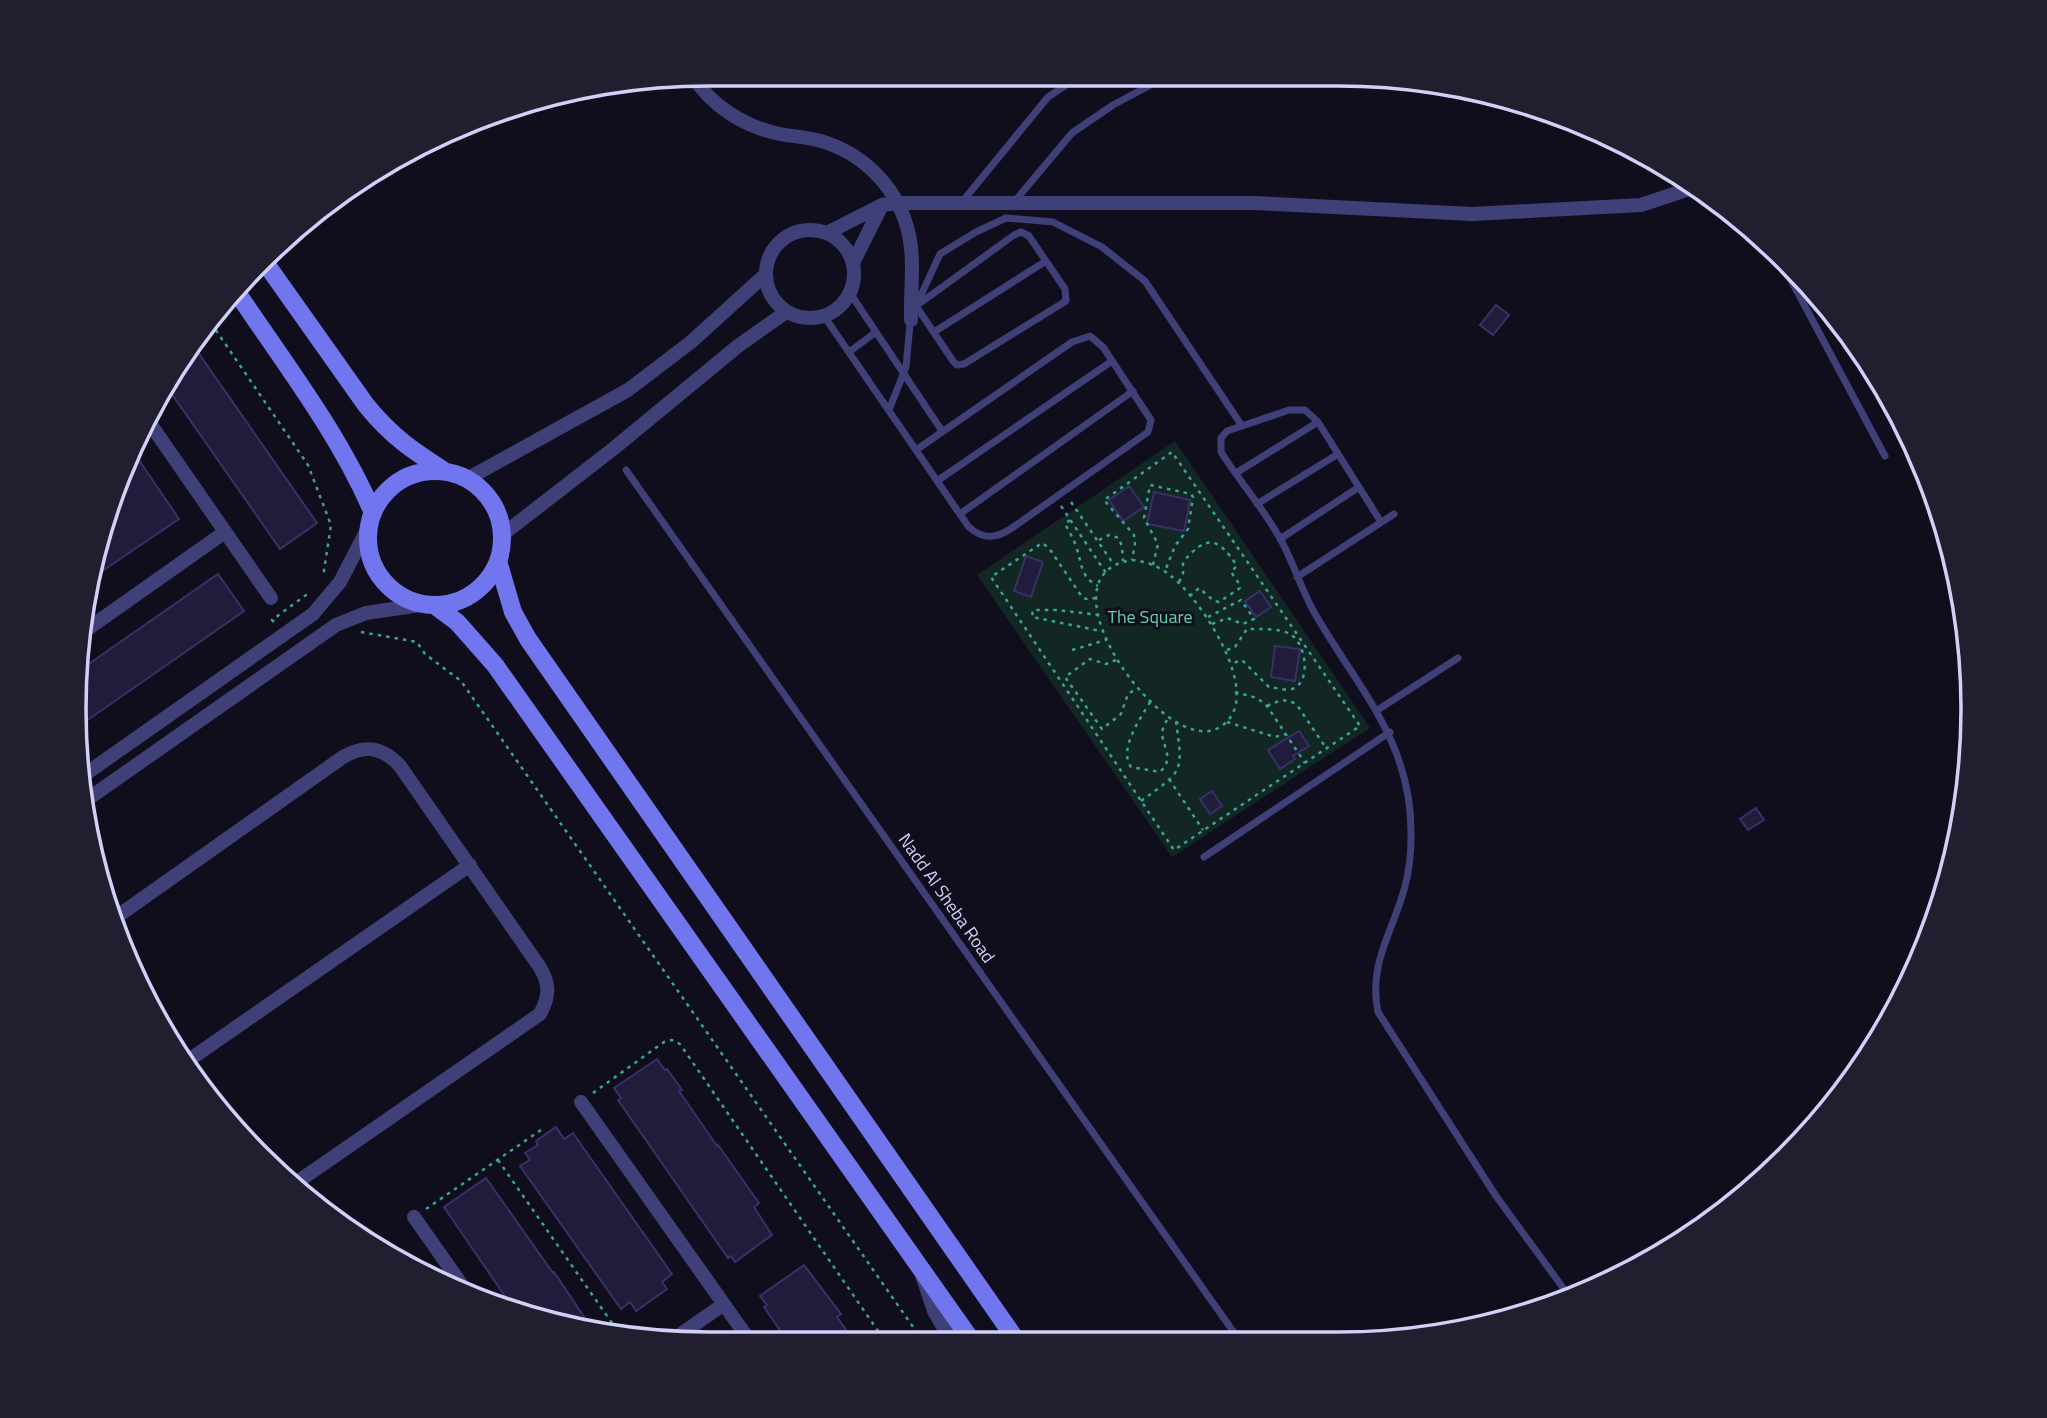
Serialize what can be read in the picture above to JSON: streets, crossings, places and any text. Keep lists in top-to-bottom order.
{
  "streets": {
    "lane": ["Nadd Al Sheba Road"]
  },
  "parks": ["The Square"]
}
